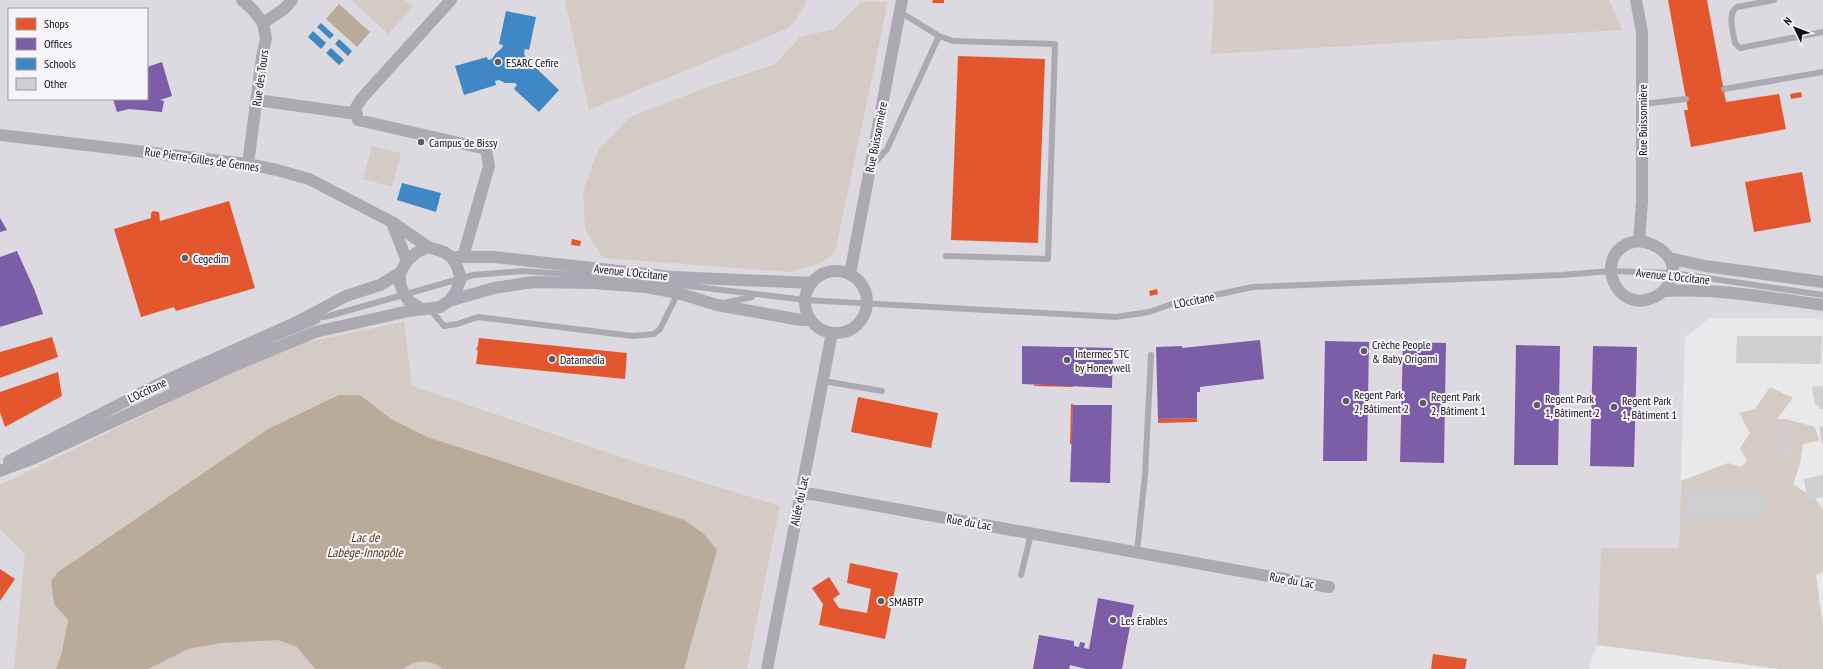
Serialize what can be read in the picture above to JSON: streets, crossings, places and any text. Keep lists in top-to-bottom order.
{
  "streets": {
    "street": [
      "Rue des Tours",
      "Rue Buissonnière",
      "Rue Pierre-Gilles de Gennes",
      "Avenue L'Occitane",
      "L'Occitane",
      "Allée du Lac",
      "Rue du Lac"
    ]
  },
  "crossings": [
    ["Rue des Tours", "Rue Pierre-Gilles de Gennes"],
    ["Rue Pierre-Gilles de Gennes", "L'Occitane"],
    ["Avenue L'Occitane", "L'Occitane"],
    ["Allée du Lac", "Rue du Lac"]
  ],
  "water": ["Lac de Labège-Innopôle"],
  "places": [
    "ESARC Cefire",
    "Campus de Bissy",
    "Cegedim",
    "Crèche People & Baby Origami",
    "Datamedia",
    "Intermec STC by Honeywell",
    "Regent Park 2, Bâtiment 2",
    "Regent Park 2, Bâtiment 1",
    "Regent Park 1, Bâtiment 2",
    "Regent Park 1, Bâtiment 1",
    "SMABTP",
    "Les Érables"
  ],
  "legend": [
    "Shops",
    "Offices",
    "Schools",
    "Other"
  ],
  "north": "top left"
}
